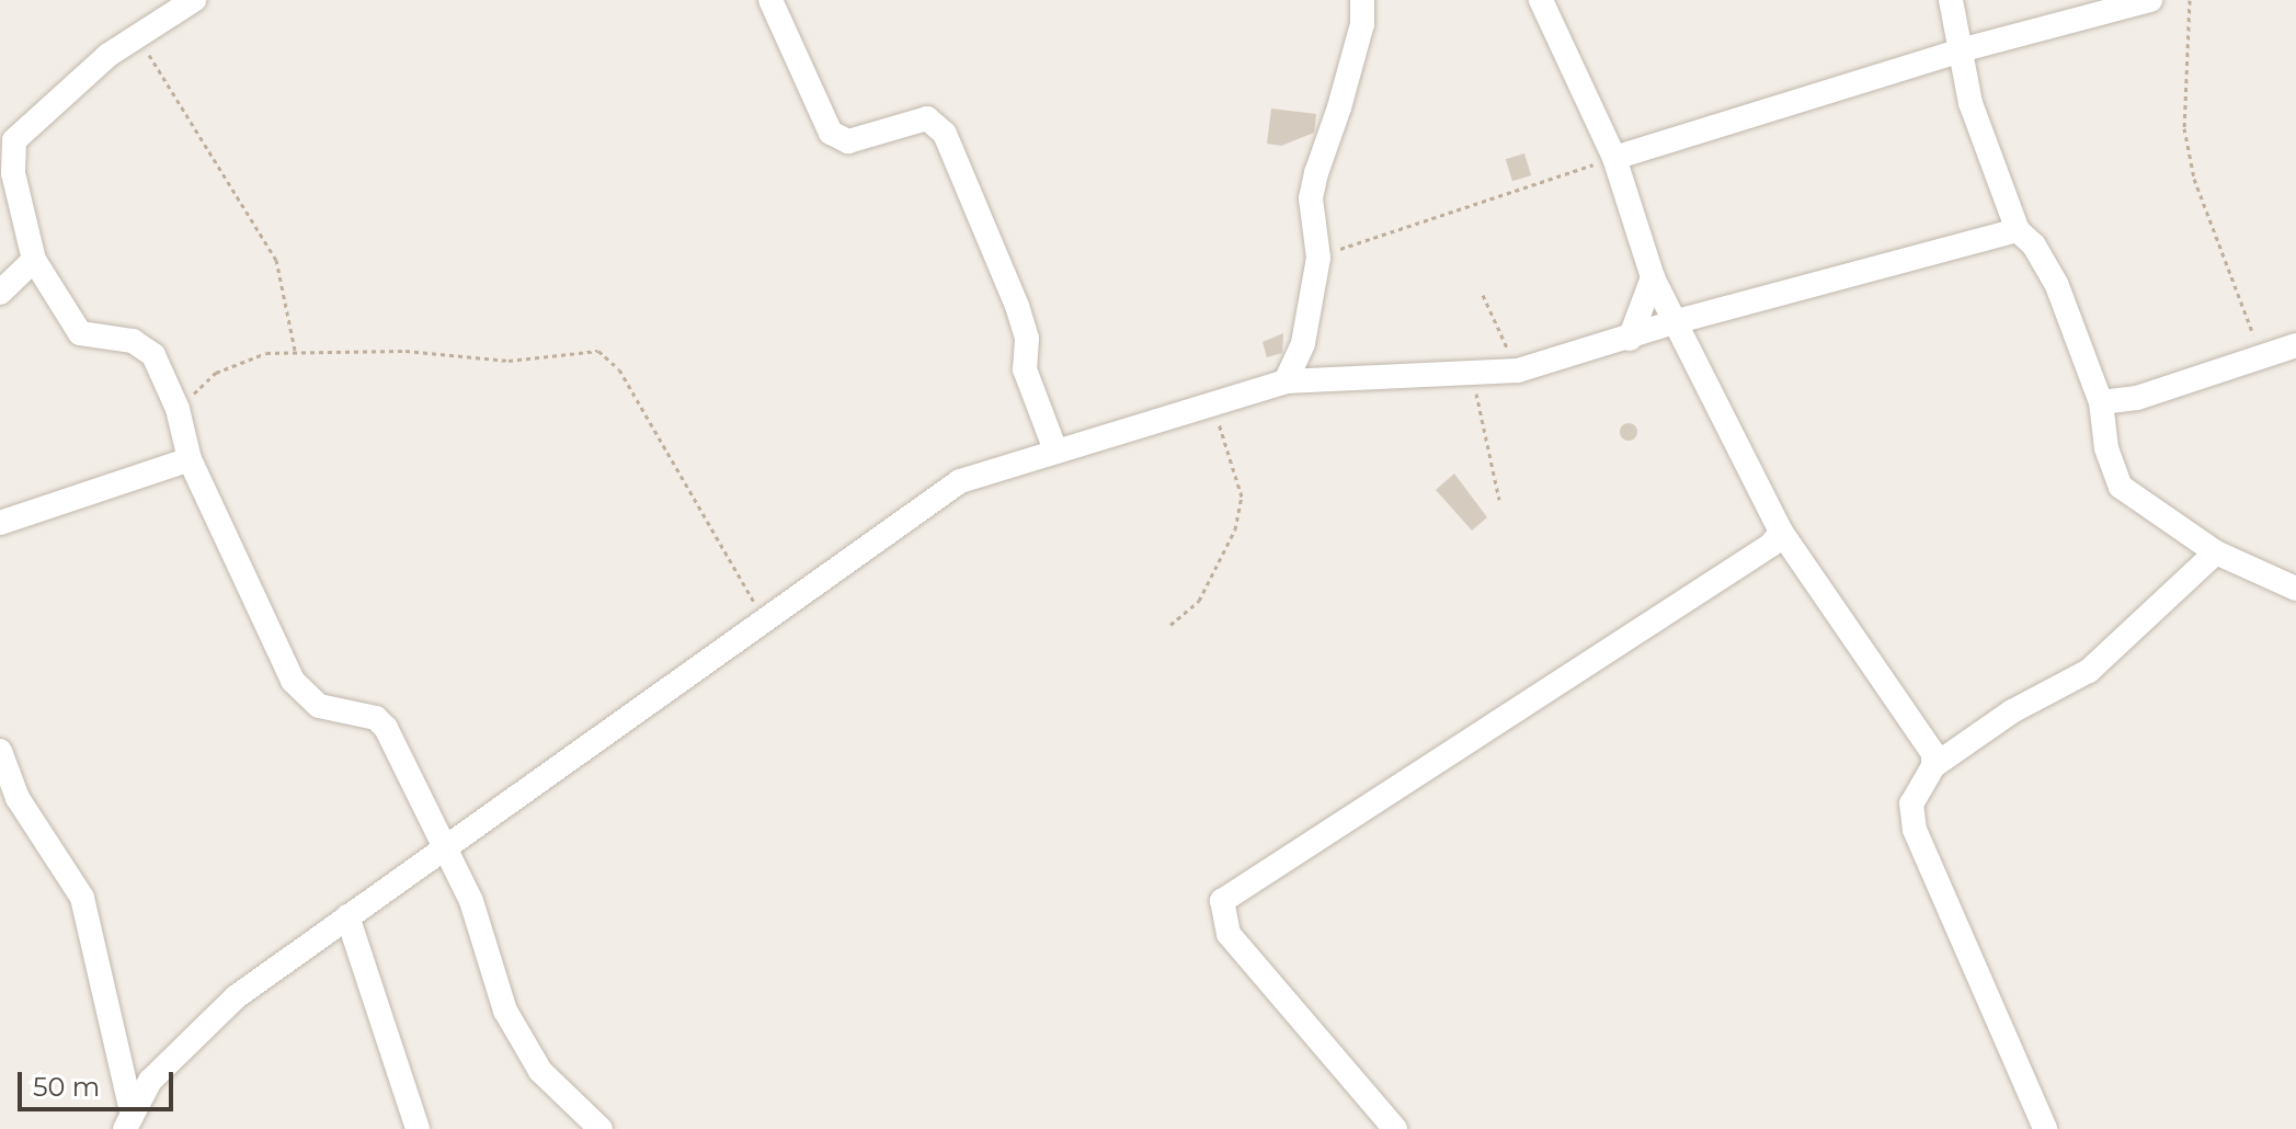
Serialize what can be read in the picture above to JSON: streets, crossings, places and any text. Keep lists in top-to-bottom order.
{
  "scale_bar": "50 m"
}
